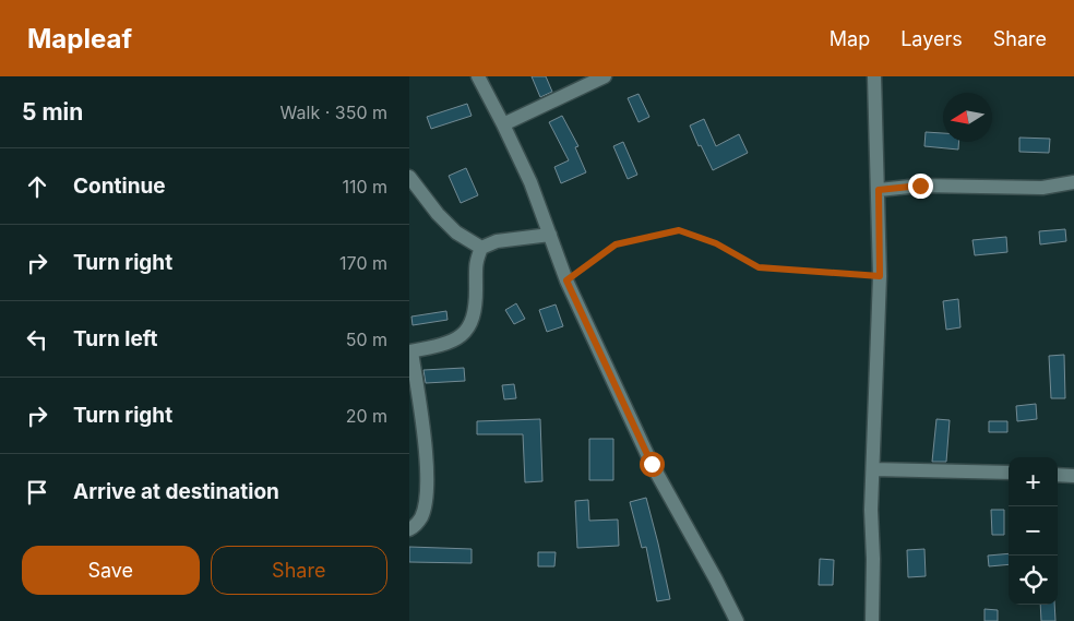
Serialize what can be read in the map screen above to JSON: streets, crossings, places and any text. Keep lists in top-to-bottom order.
{
  "north": "left",
  "page": {
    "header": "Mapleaf",
    "nav": ["Map", "Layers", "Share"],
    "heading": ["5 min", "Walk · 350 m"],
    "list": [
      ["Continue", "110 m"],
      ["Turn right", "170 m"],
      ["Turn left", "50 m"],
      ["Turn right", "20 m"],
      "Arrive at destination"
    ],
    "map_buttons": ["+", "−"],
    "buttons": ["Save", "Share"]
  }
}
